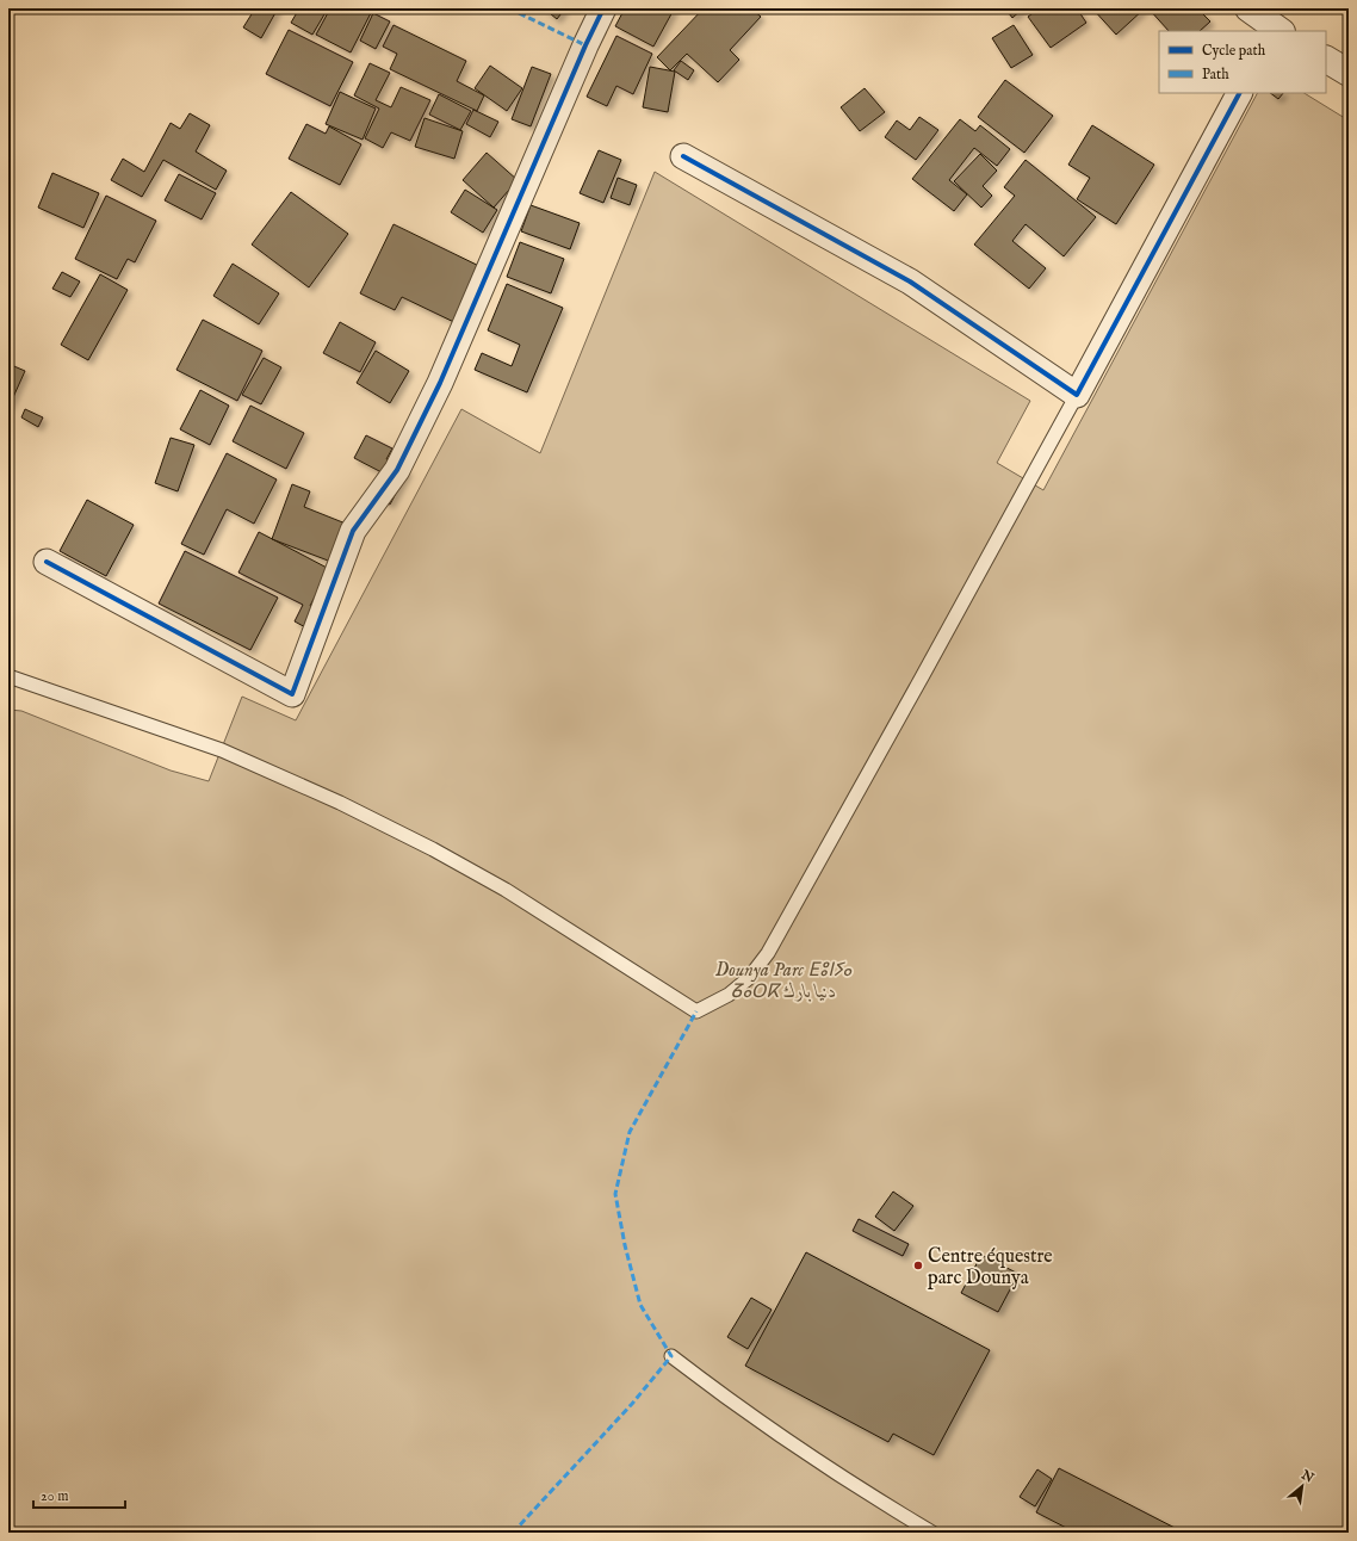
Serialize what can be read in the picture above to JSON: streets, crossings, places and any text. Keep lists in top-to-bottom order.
{
  "parks": ["Dounya Parc ⴹⵓⵏⵢⴰ ⵒⴰⵔⴽ دنيا بارك"],
  "places": ["Centre équestre parc Dounya"],
  "legend": ["Cycle path", "Path"],
  "scale_bar": "20 m",
  "north": "top right"
}
